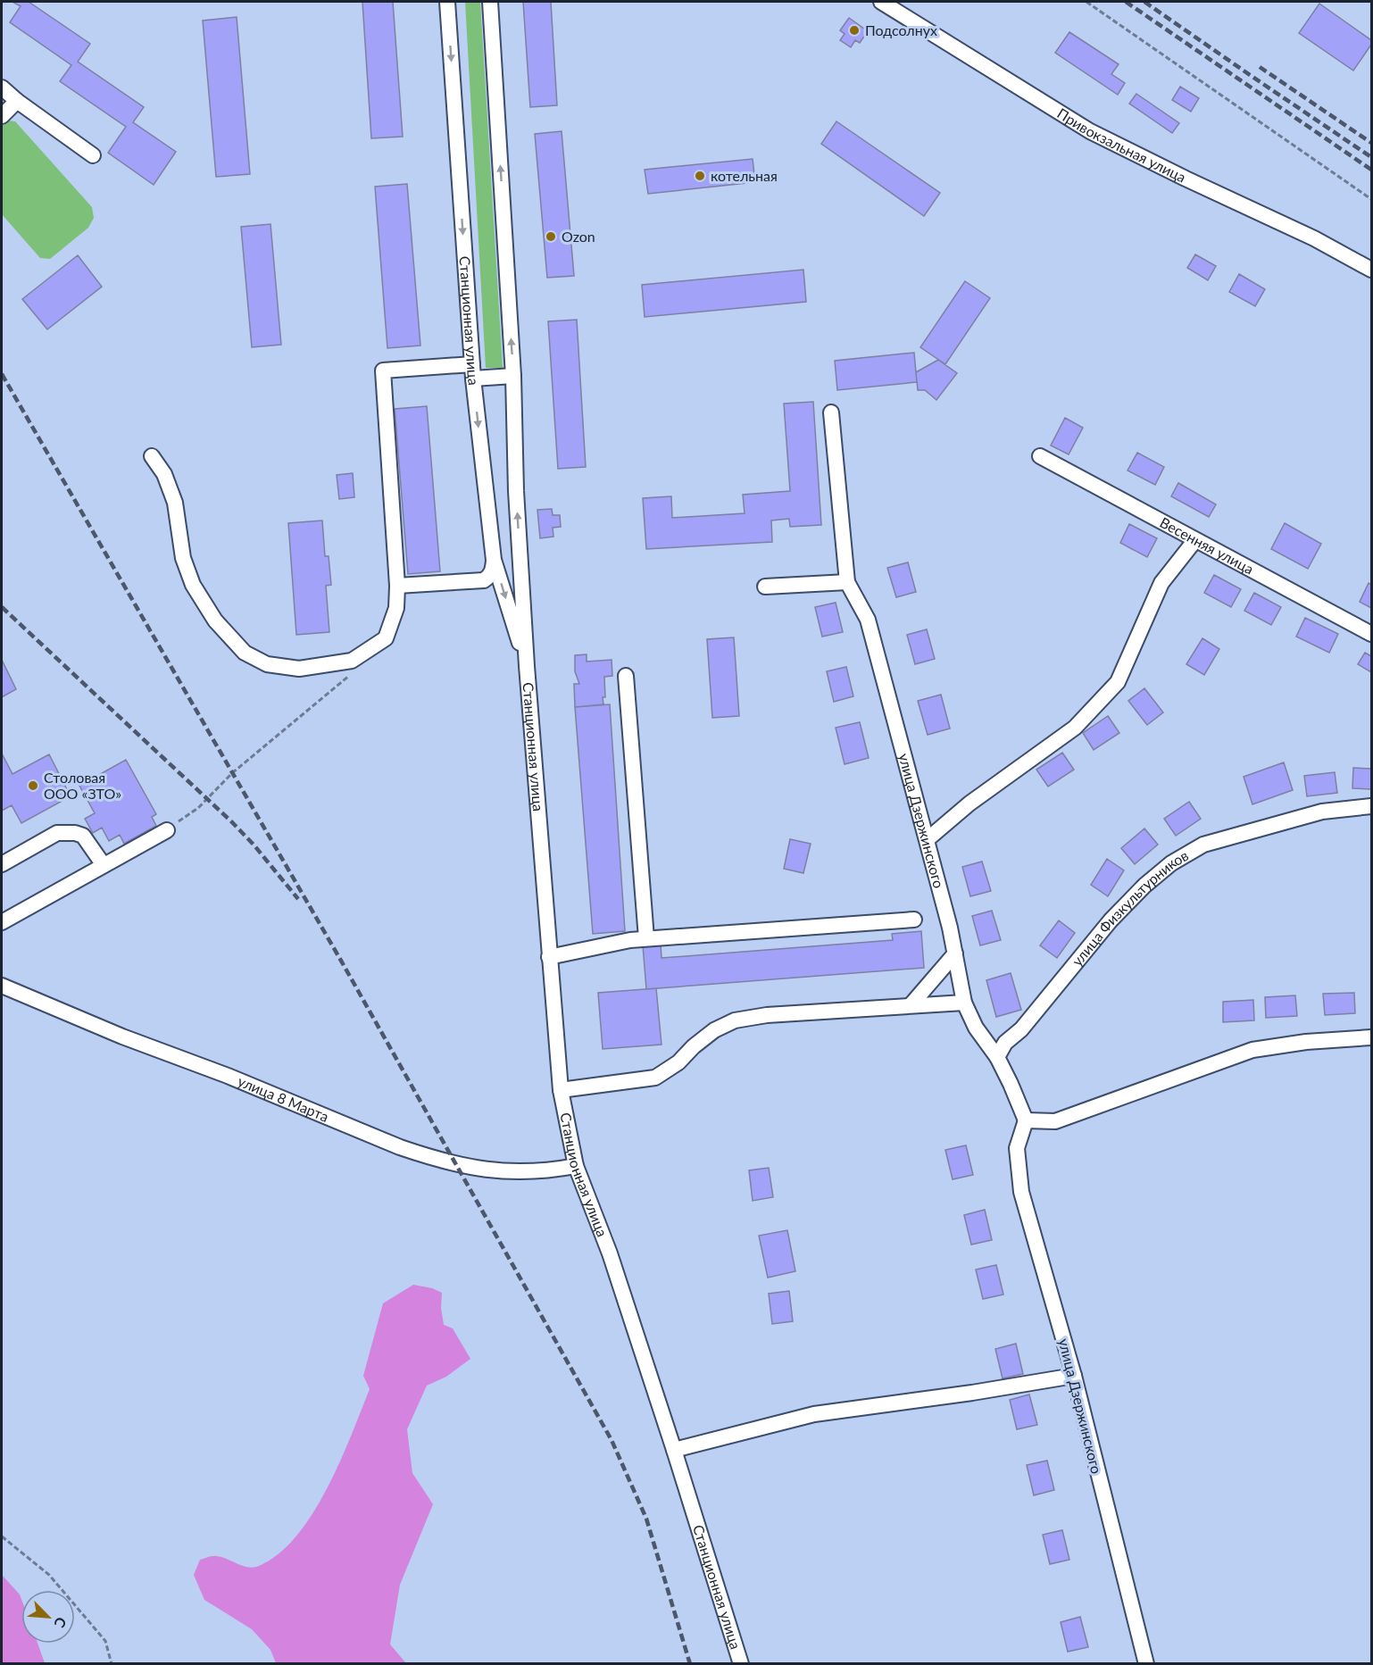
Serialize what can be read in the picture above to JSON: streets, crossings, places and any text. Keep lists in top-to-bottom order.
{
  "streets": {
    "street": [
      "Привокзальная улица",
      "Станционная улица",
      "Весенняя улица",
      "улица Дзержинского",
      "улица Физкультурников",
      "улица 8 Марта"
    ]
  },
  "crossings": [
    ["Станционная улица", "улица 8 Марта"],
    ["улица Дзержинского", "улица Физкультурников"]
  ],
  "places": [
    "Подсолнух",
    "котельная",
    "Ozon",
    "Столовая ООО «ЗТО»"
  ],
  "north": "bottom right"
}
